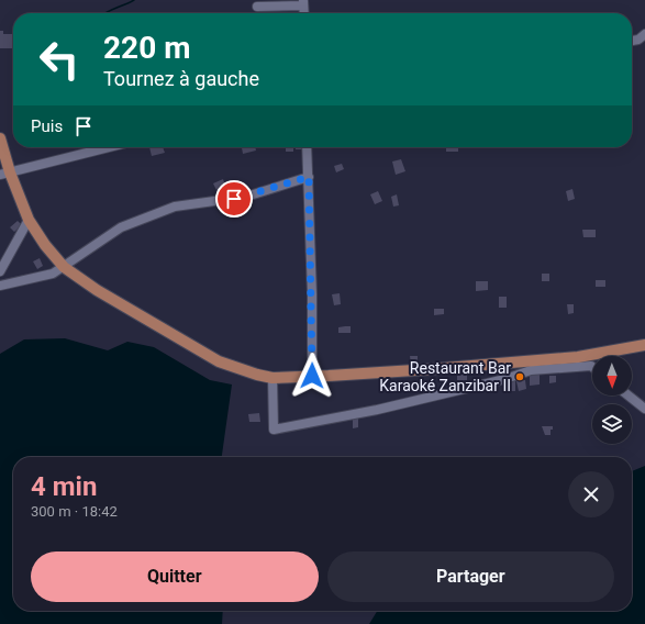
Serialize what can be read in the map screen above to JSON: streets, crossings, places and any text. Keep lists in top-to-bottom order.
{
  "places": ["Restaurant Bar Karaoké Zanzibar II"],
  "north": "bottom",
  "page": {
    "turn": ["220 m", "Tournez à gauche"],
    "then": "Puis",
    "heading": ["4 min", "300 m · 18:42"],
    "buttons": ["Quitter", "Partager"]
  }
}
